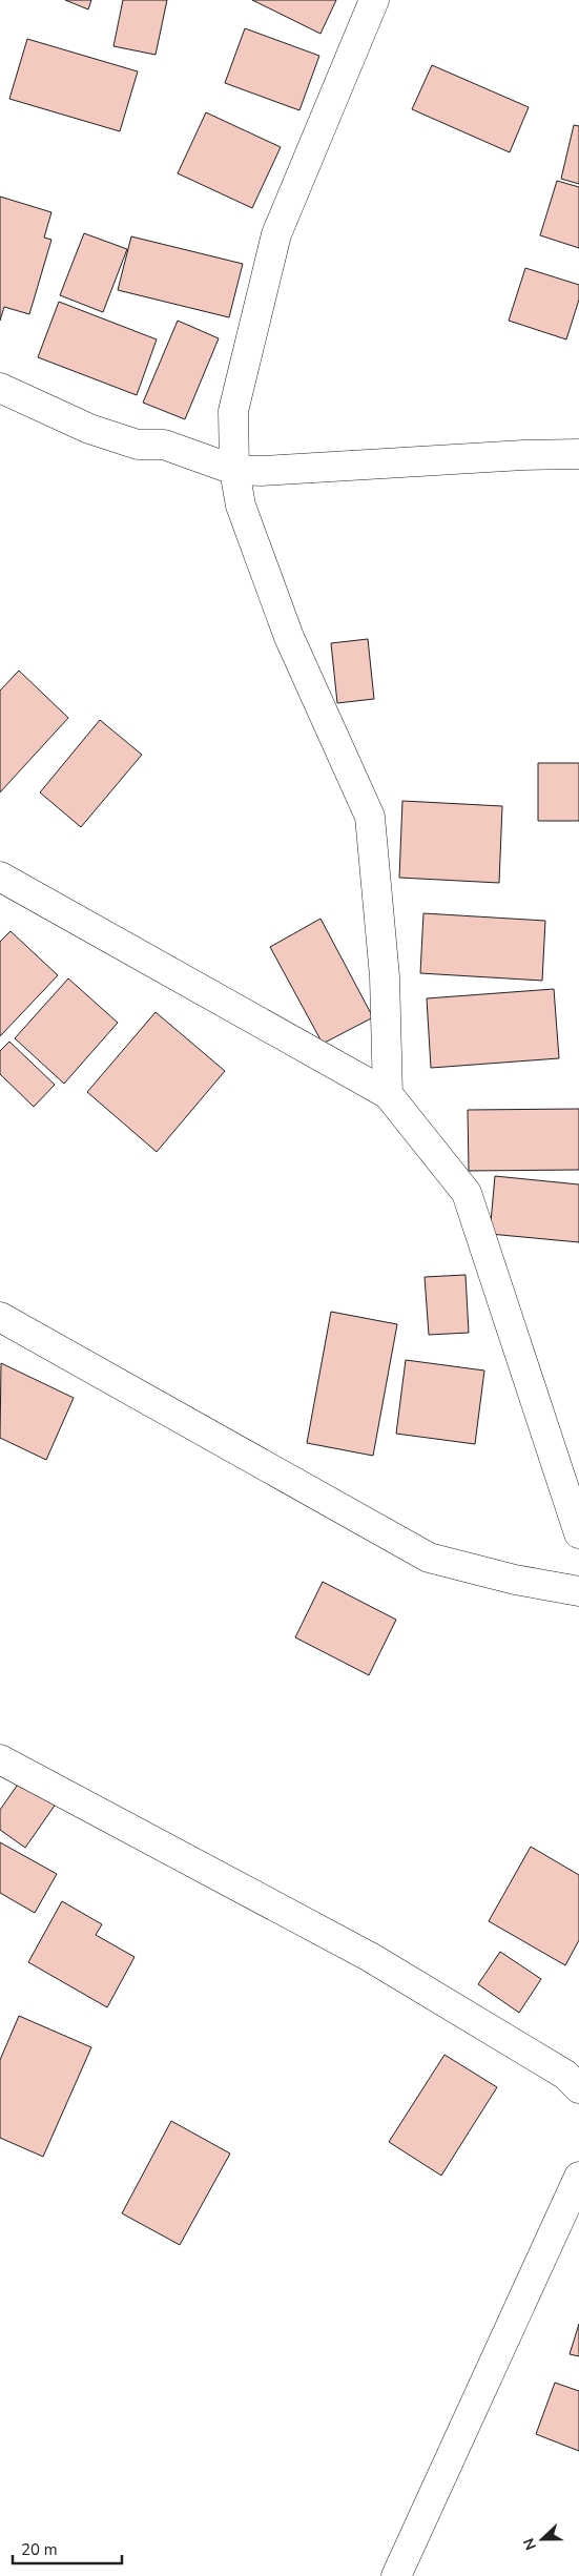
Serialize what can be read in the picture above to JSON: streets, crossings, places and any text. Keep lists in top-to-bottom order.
{
  "scale_bar": "20 m",
  "north": "left"
}
